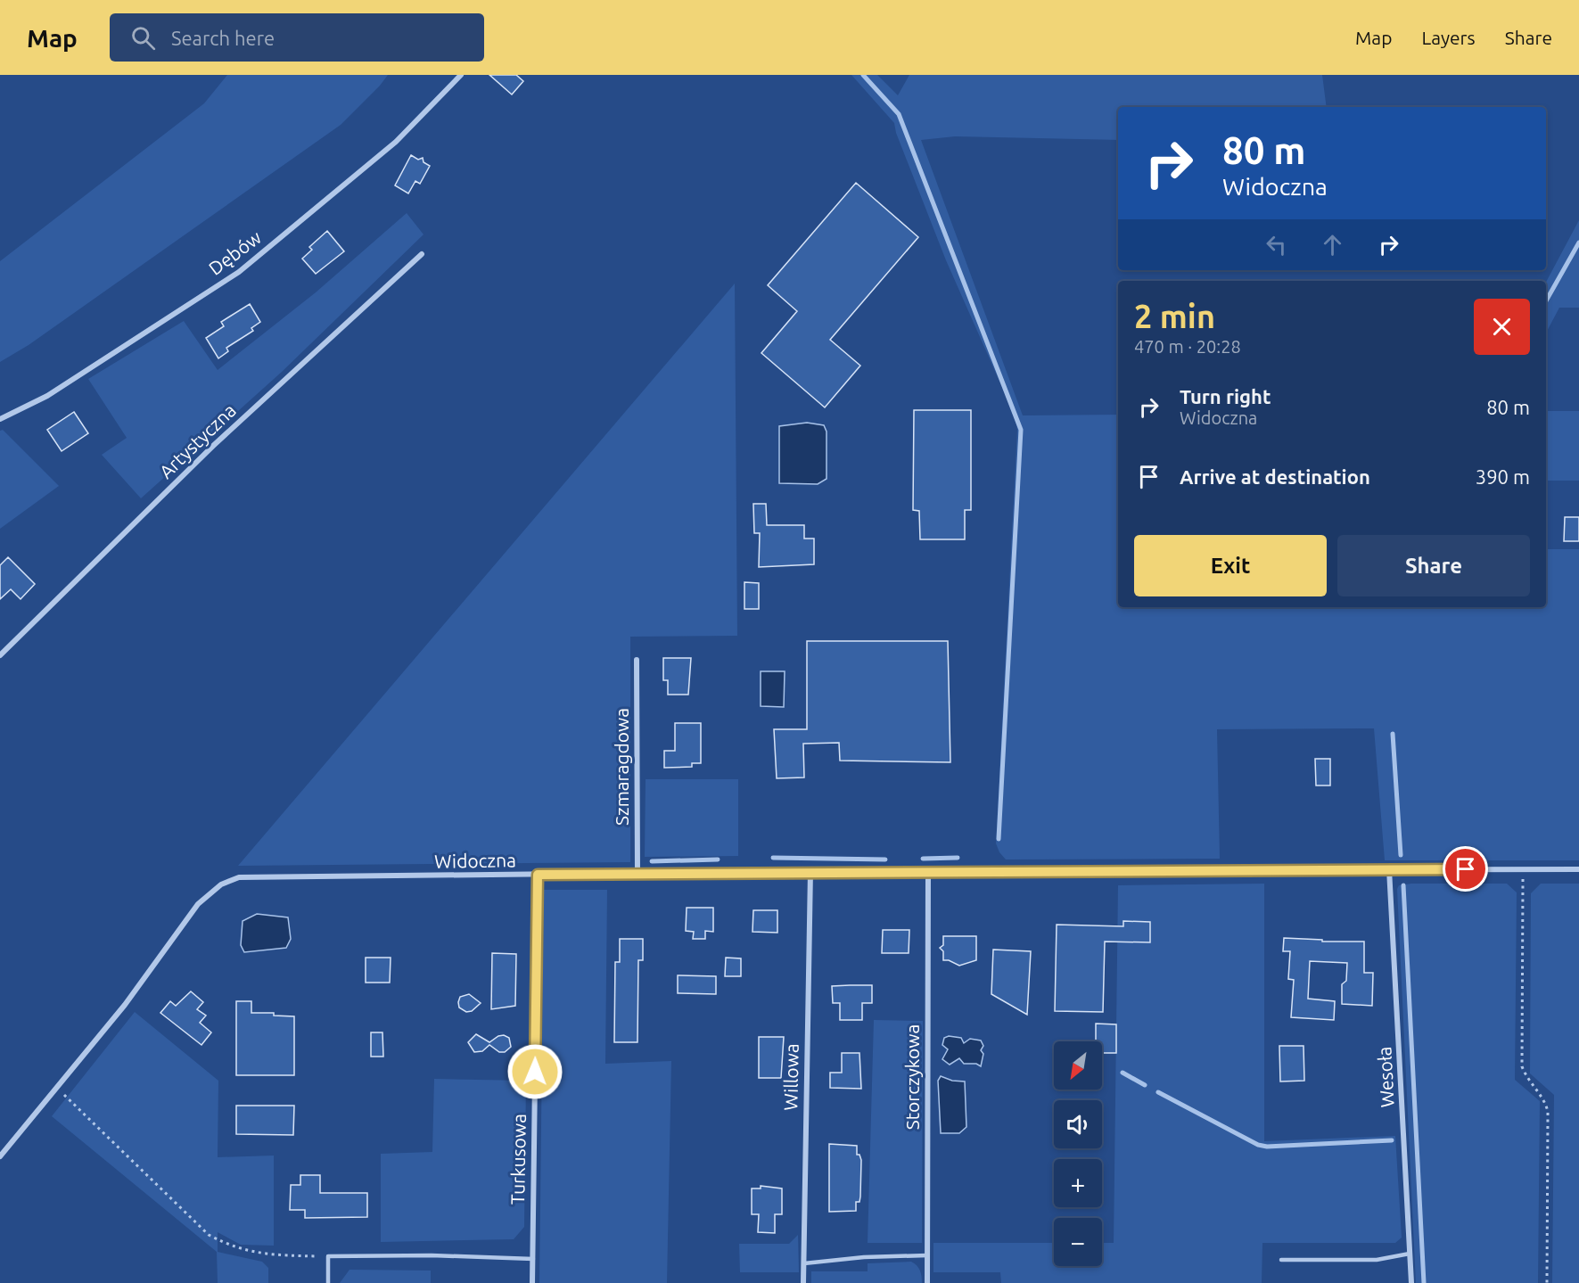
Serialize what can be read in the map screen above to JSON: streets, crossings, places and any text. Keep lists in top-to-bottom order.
{
  "streets": {
    "street": [
      "Dębów",
      "Artystyczna",
      "Szmaragdowa",
      "Widoczna",
      "Willowa",
      "Storczykowa",
      "Wesoła",
      "Turkusowa"
    ]
  },
  "crossings": [
    ["Szmaragdowa", "Widoczna"],
    ["Widoczna", "Willowa"],
    ["Widoczna", "Storczykowa"],
    ["Widoczna", "Wesoła"],
    ["Widoczna", "Turkusowa"]
  ],
  "north": "bottom left",
  "page": {
    "header": "Map",
    "search": "Search here",
    "nav": ["Map", "Layers", "Share"],
    "turn": ["80 m", "Widoczna"],
    "heading": ["2 min", "470 m · 20:28"],
    "list": [
      {
        "name": "Turn right",
        "note": "Widoczna",
        "value": "80 m"
      },
      {
        "name": "Arrive at destination",
        "value": "390 m"
      }
    ],
    "buttons": ["Exit", "Share"],
    "map_buttons": ["+", "−"]
  }
}
